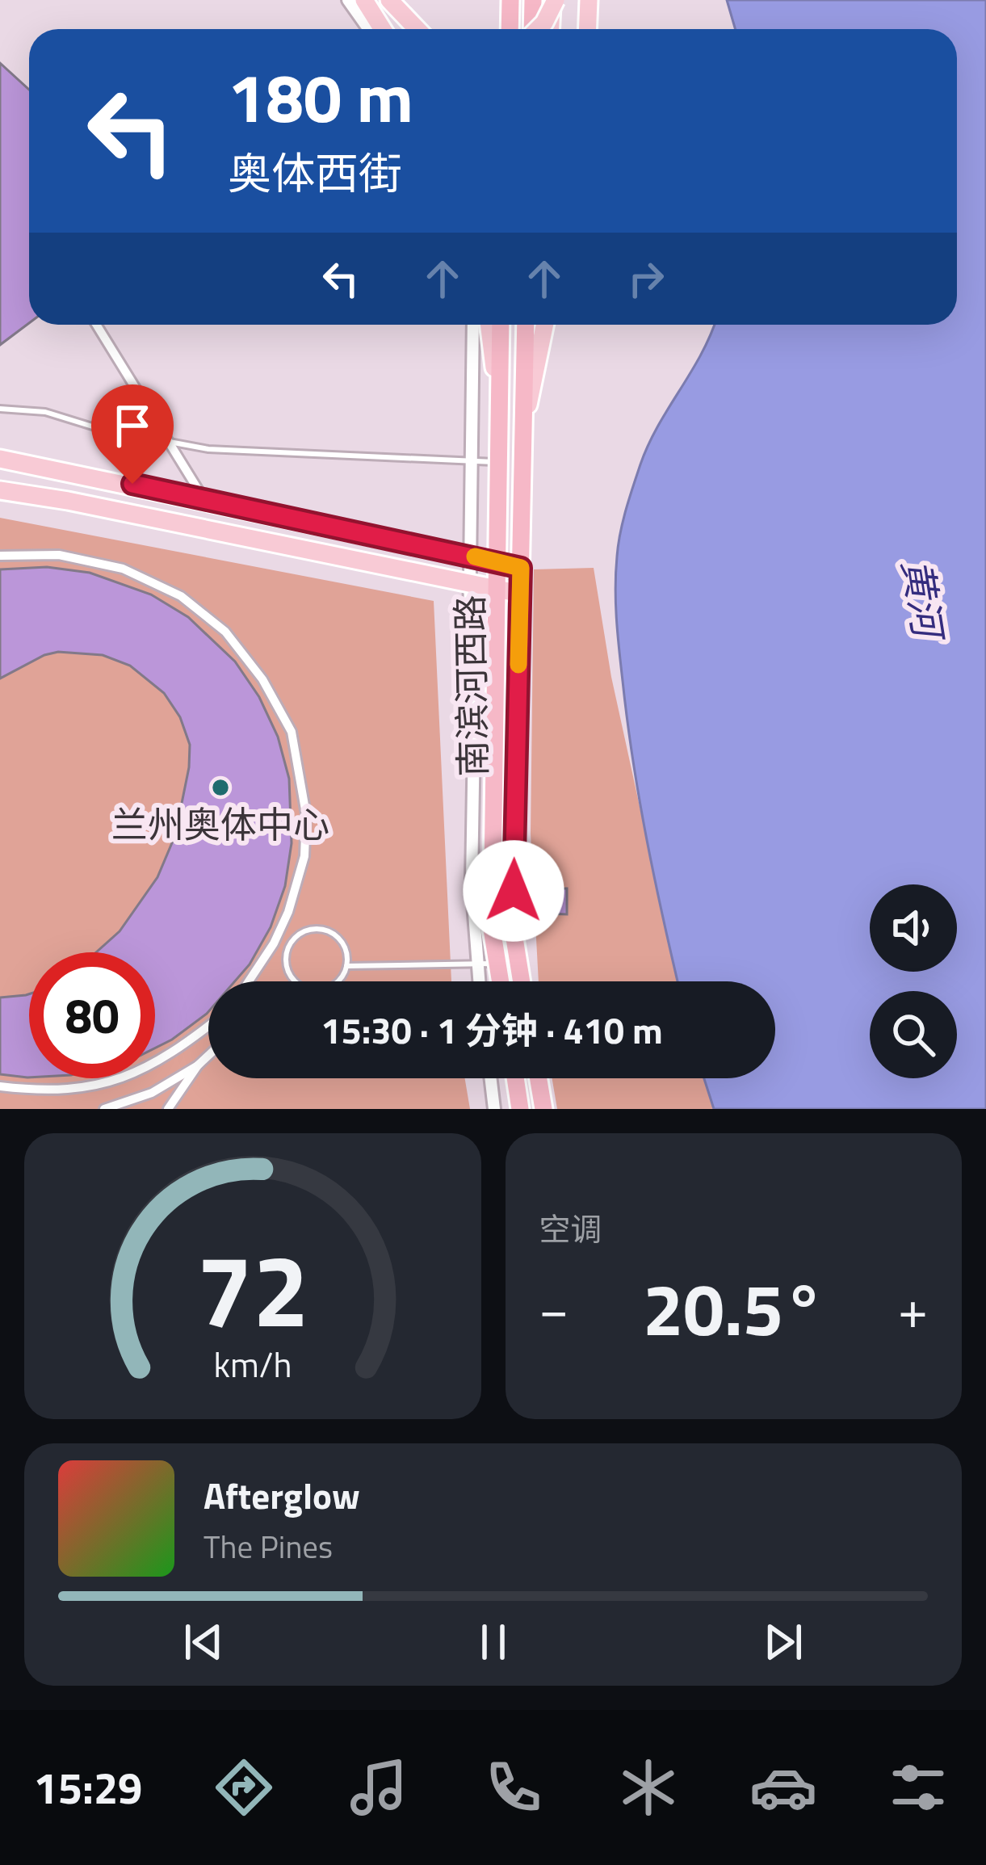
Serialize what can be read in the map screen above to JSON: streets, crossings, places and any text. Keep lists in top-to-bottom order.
{
  "streets": {
    "highway": ["南滨河西路"]
  },
  "water": ["黄河"],
  "places": ["兰州奥体中心"],
  "page": {
    "turn": ["180 m", "奥体西街"],
    "limit": "80",
    "trip": "15:30 · 1 分钟 · 410 m",
    "tile": "空调",
    "heat": ["−", "20.5°", "+"],
    "song": ["Afterglow", "The Pines"],
    "tabs": "15:29",
    "gauge": ["72", "km/h"]
  }
}
